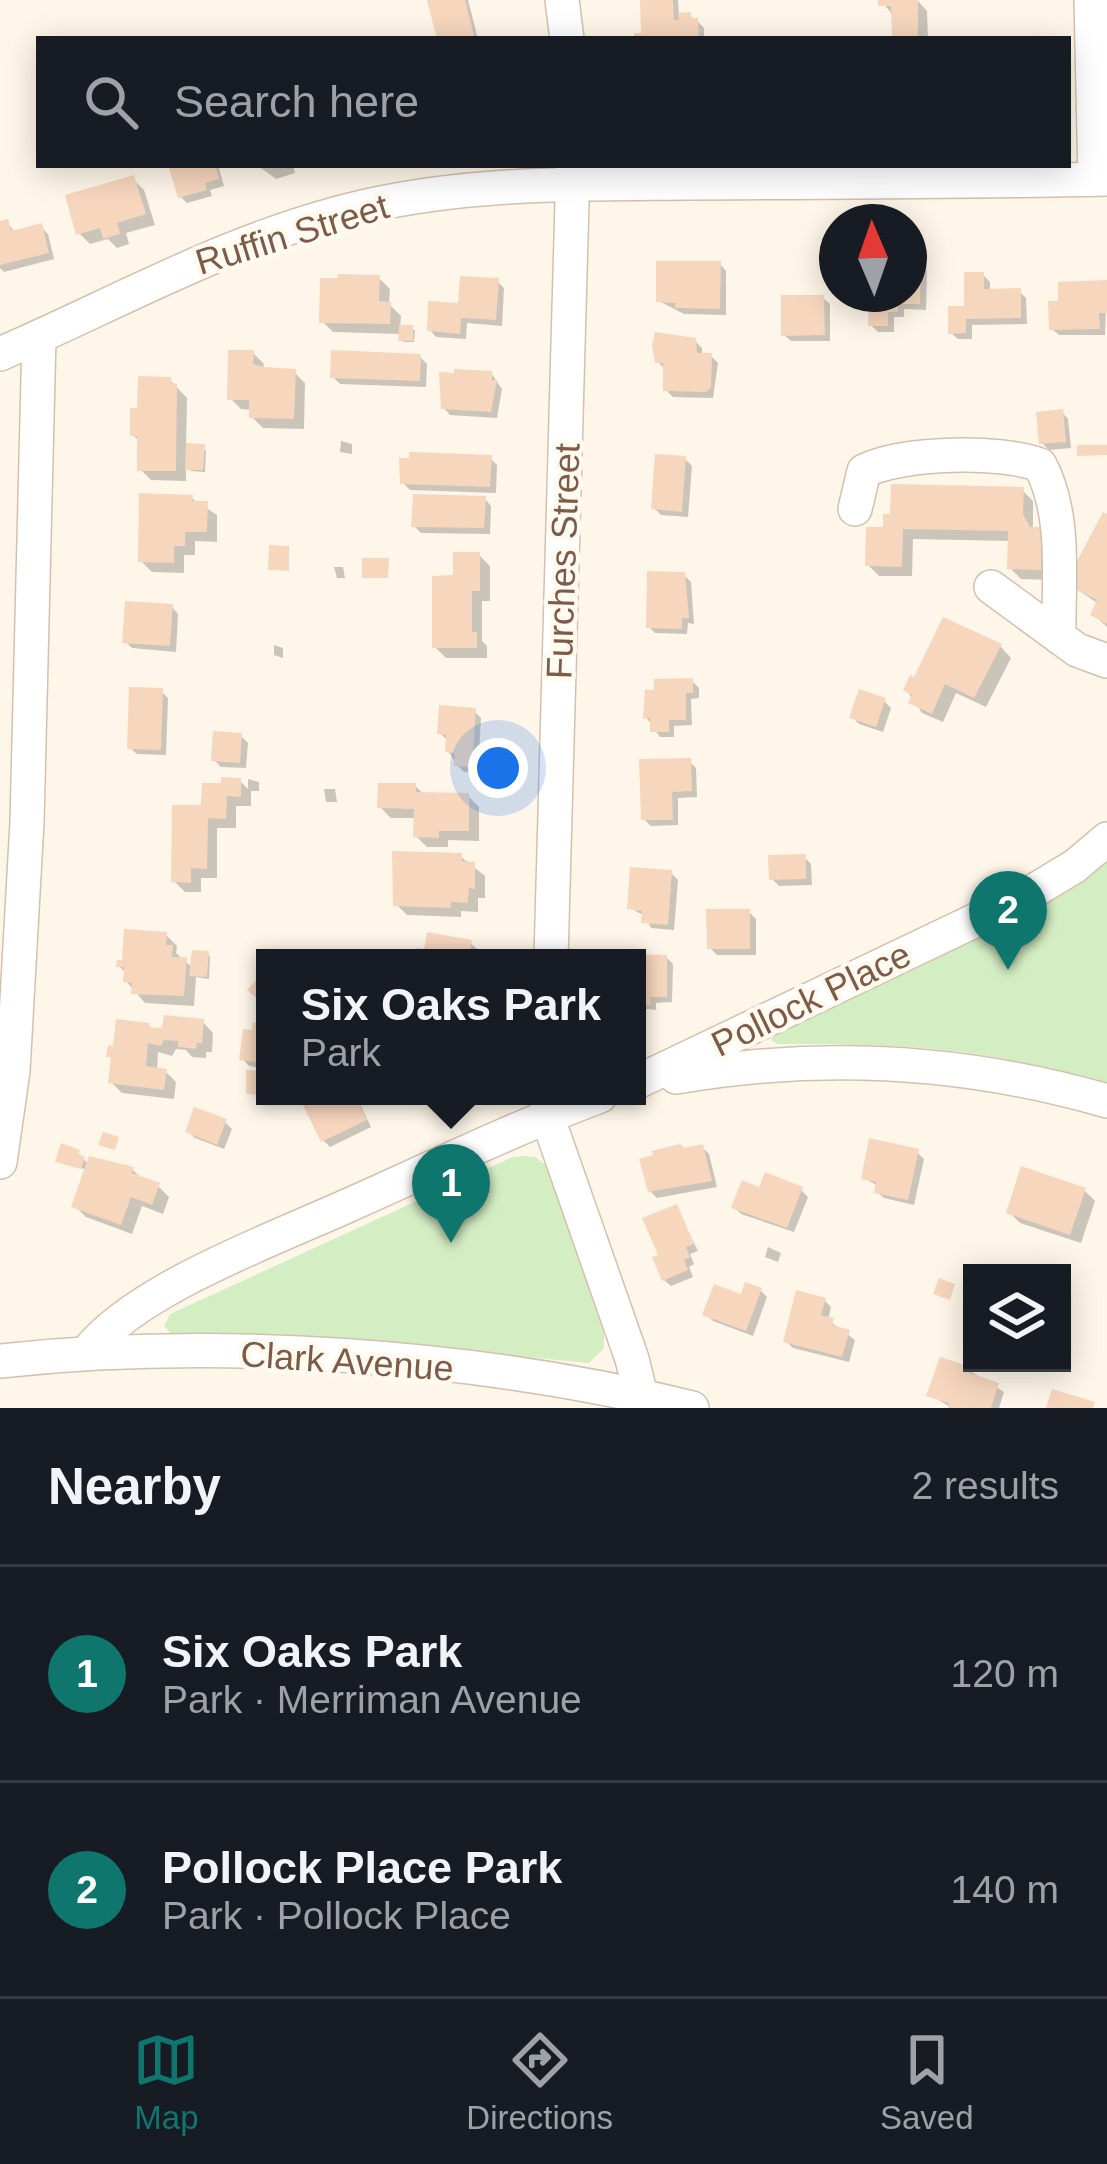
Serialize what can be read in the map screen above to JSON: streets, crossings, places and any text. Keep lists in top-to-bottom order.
{
  "streets": {
    "street": [
      "Ruffin Street",
      "Furches Street",
      "Pollock Place",
      "Clark Avenue"
    ]
  },
  "crossings": [
    ["Ruffin Street", "Furches Street"]
  ],
  "north": "top",
  "page": {
    "search": "Search here",
    "pins": ["2", "1"],
    "popup": ["Six Oaks Park", "Park"],
    "heading": ["Nearby", "2 results"],
    "list": [
      {
        "mark": "1",
        "name": "Six Oaks Park",
        "note": "Park · Merriman Avenue",
        "value": "120 m"
      },
      {
        "mark": "2",
        "name": "Pollock Place Park",
        "note": "Park · Pollock Place",
        "value": "140 m"
      }
    ],
    "nav": ["Map", "Directions", "Saved"]
  }
}
